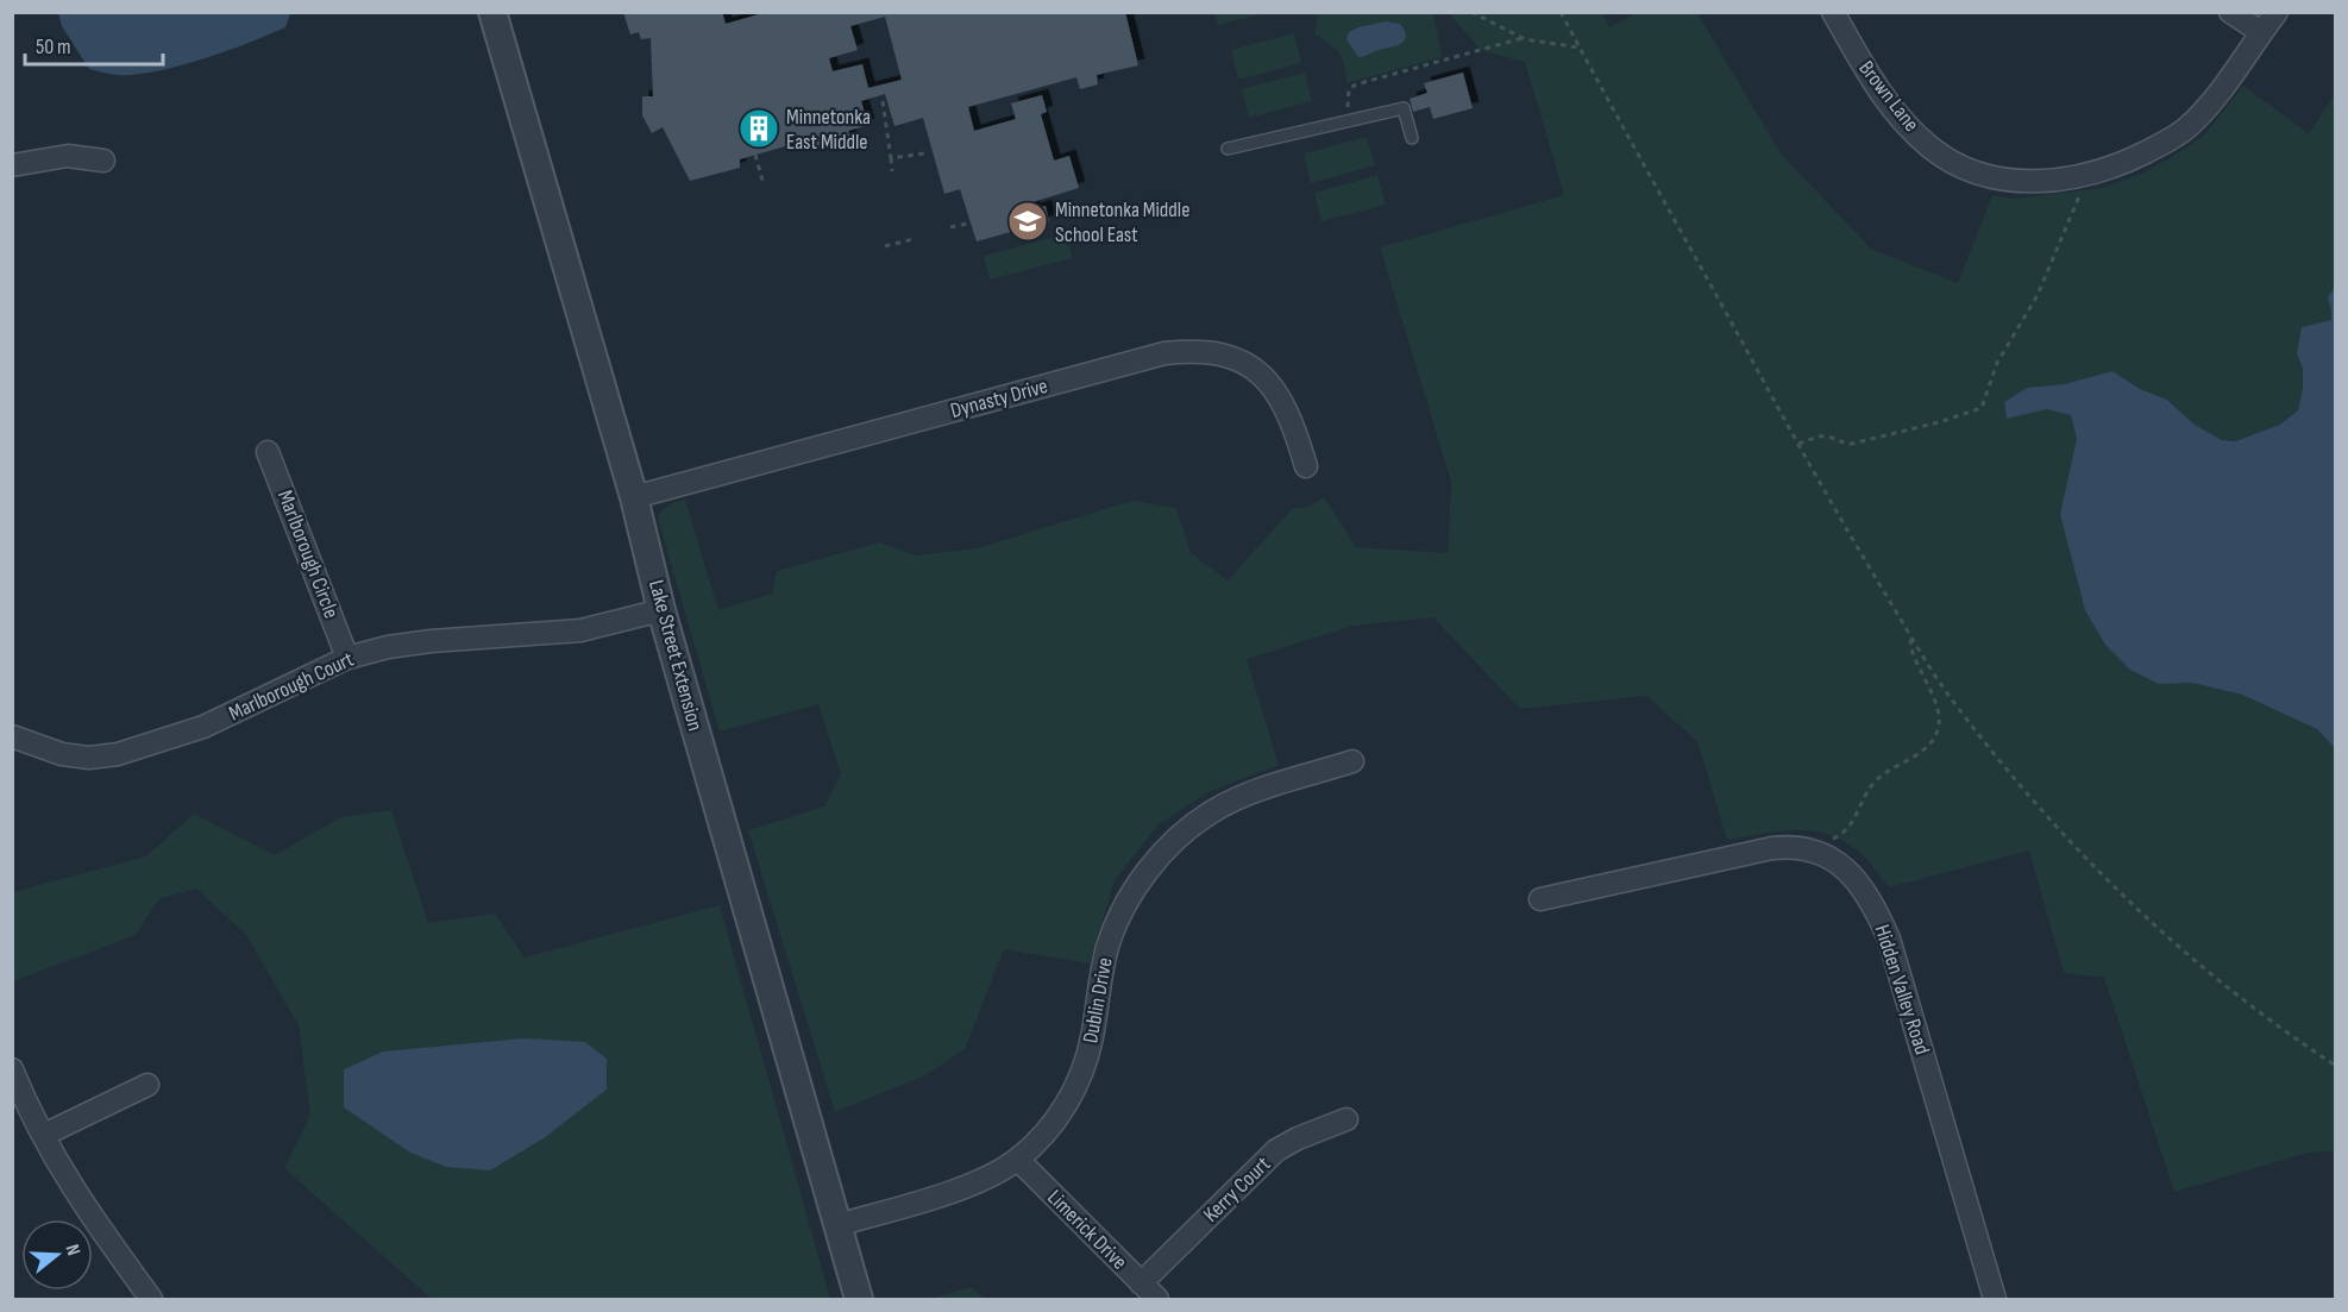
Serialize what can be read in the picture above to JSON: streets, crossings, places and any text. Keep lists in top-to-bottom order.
{
  "streets": {
    "street": [
      "Brown Lane",
      "Dynasty Drive",
      "Marlborough Circle",
      "Lake Street Extension",
      "Marlborough Court",
      "Hidden Valley Road",
      "Dublin Drive",
      "Kerry Court",
      "Limerick Drive"
    ]
  },
  "crossings": [
    ["Dynasty Drive", "Lake Street Extension"],
    ["Marlborough Circle", "Marlborough Court"],
    ["Lake Street Extension", "Marlborough Court"],
    ["Lake Street Extension", "Dublin Drive"],
    ["Dublin Drive", "Limerick Drive"],
    ["Kerry Court", "Limerick Drive"]
  ],
  "places": {
    "building": ["Minnetonka East Middle"],
    "school or university": ["Minnetonka Middle School East"]
  },
  "scale_bar": "50 m",
  "north": "right"
}
